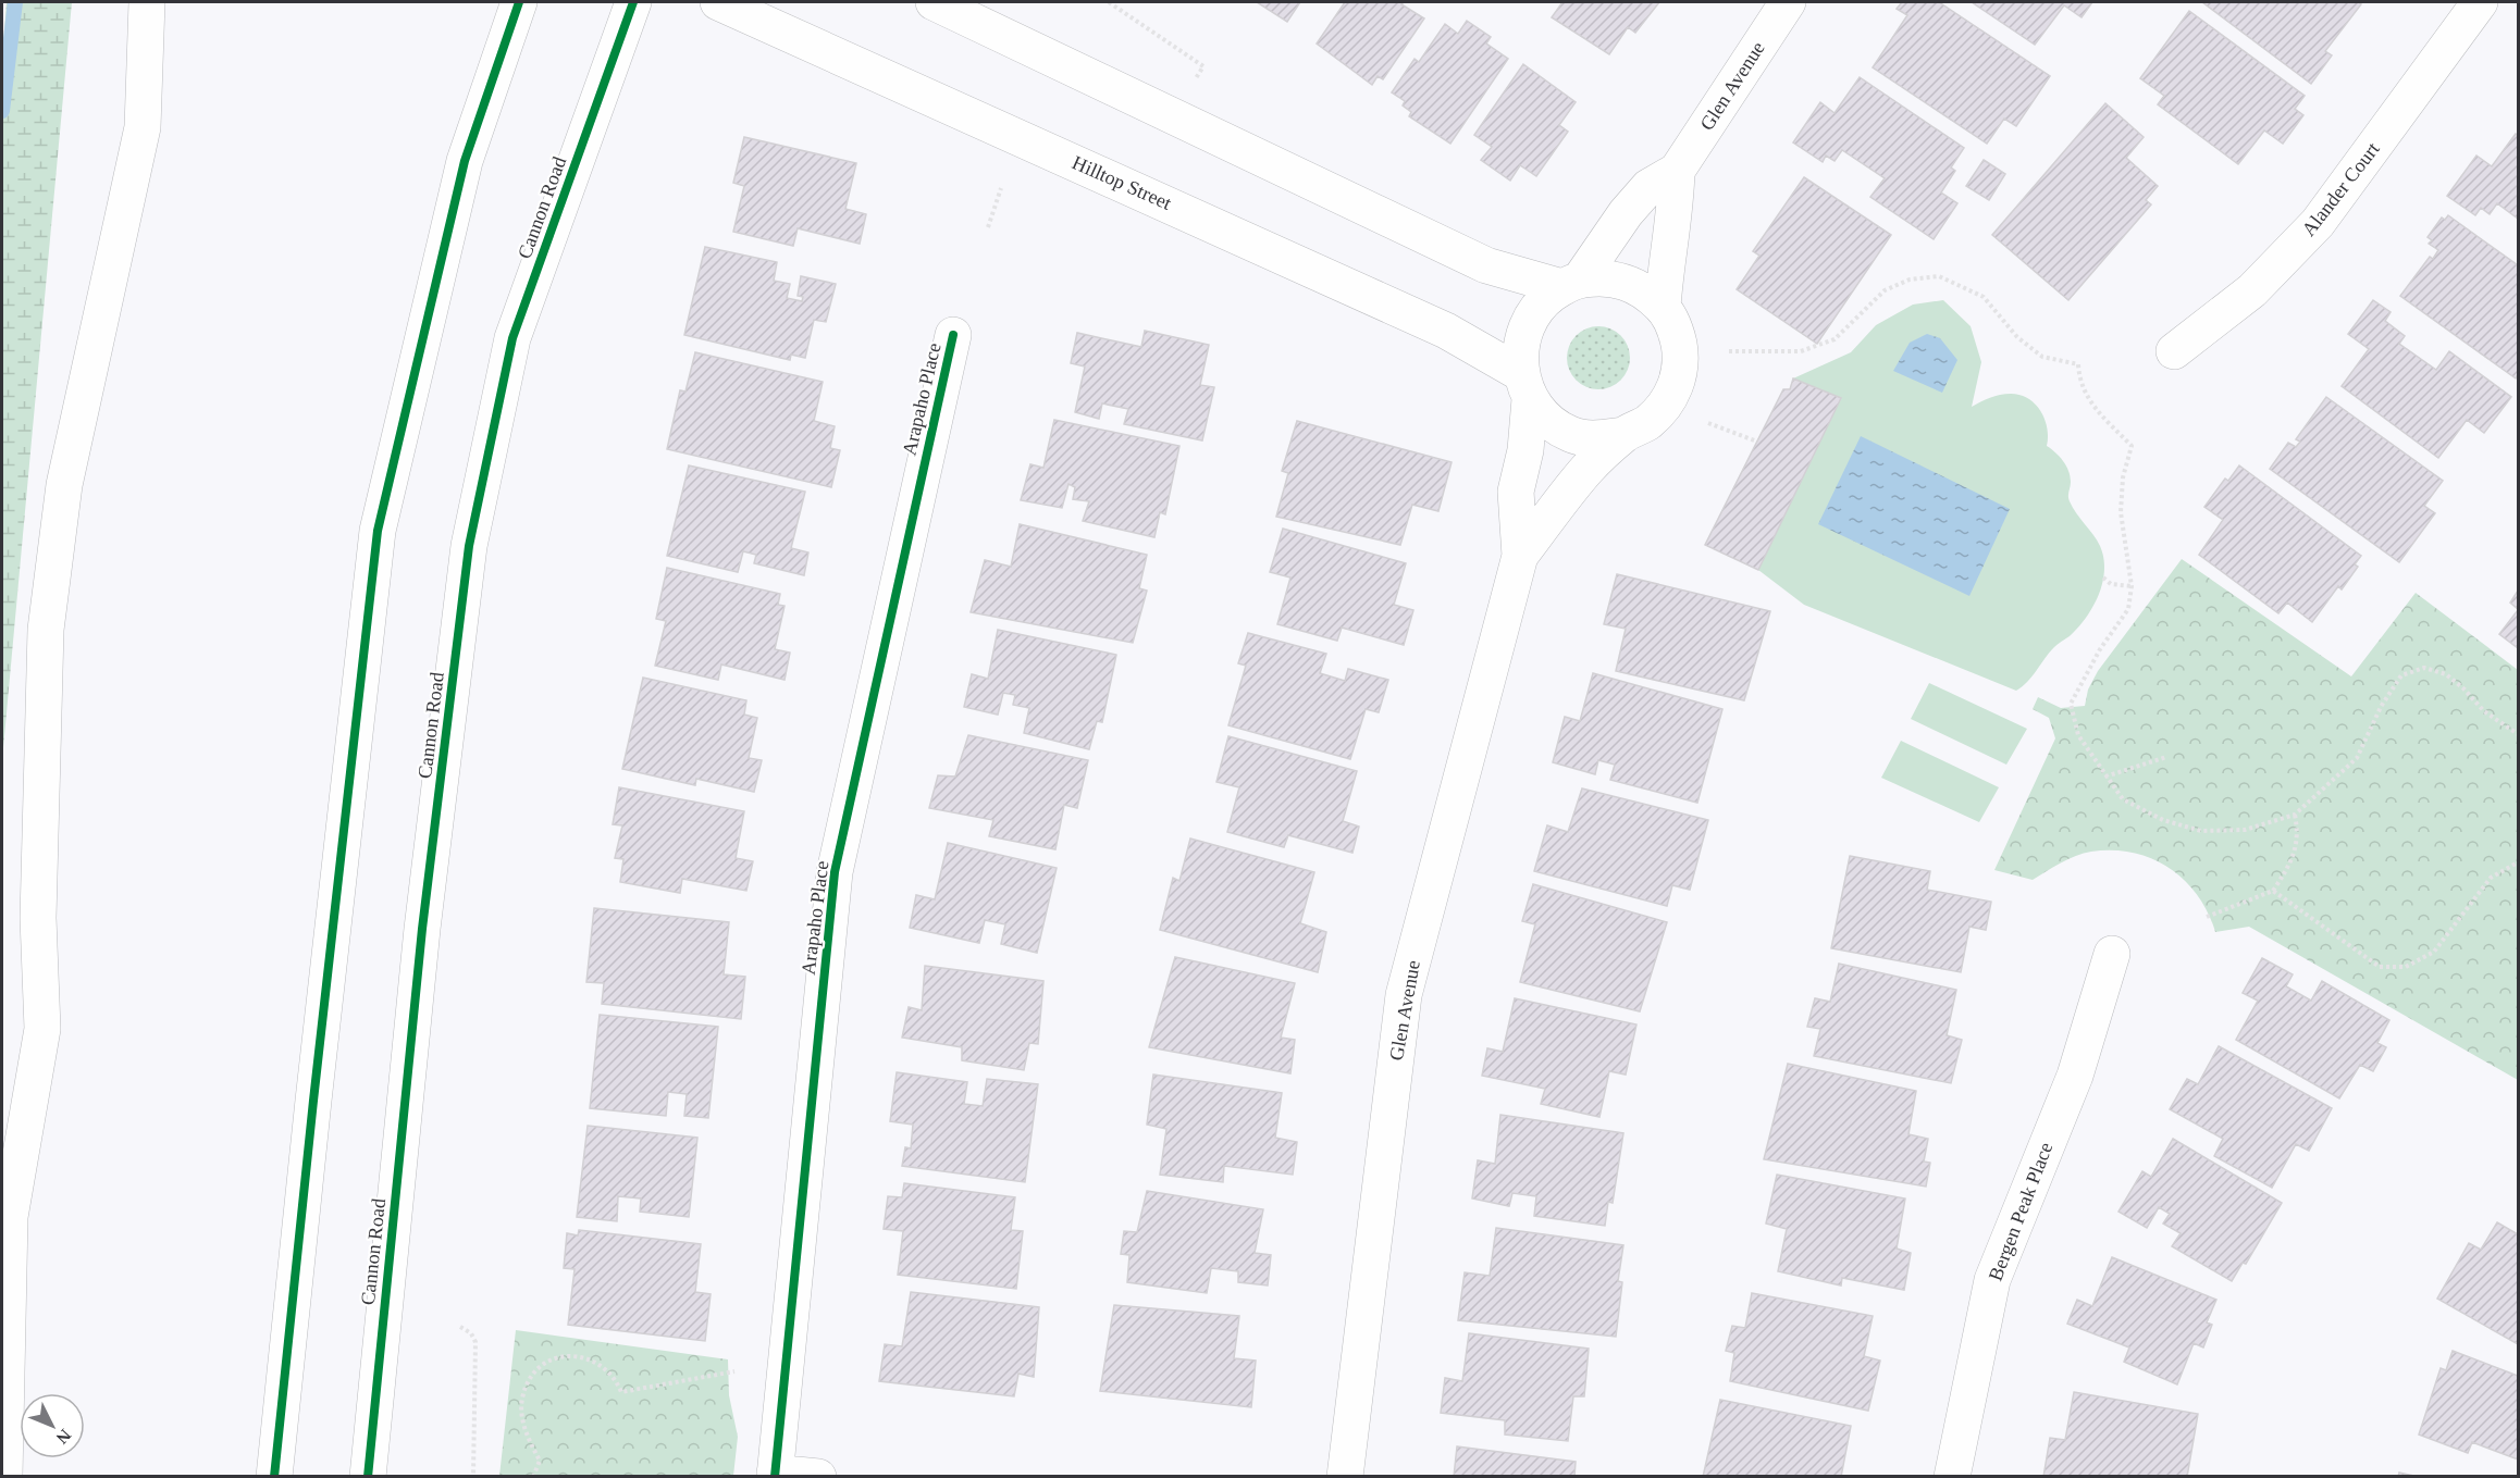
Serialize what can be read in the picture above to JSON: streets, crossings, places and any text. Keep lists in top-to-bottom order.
{
  "streets": {
    "street": [
      "Glen Avenue",
      "Hilltop Street",
      "Alander Court",
      "Cannon Road",
      "Arapaho Place",
      "Bergen Peak Place"
    ]
  },
  "crossings": [
    ["Glen Avenue", "Hilltop Street"]
  ],
  "north": "bottom right"
}
